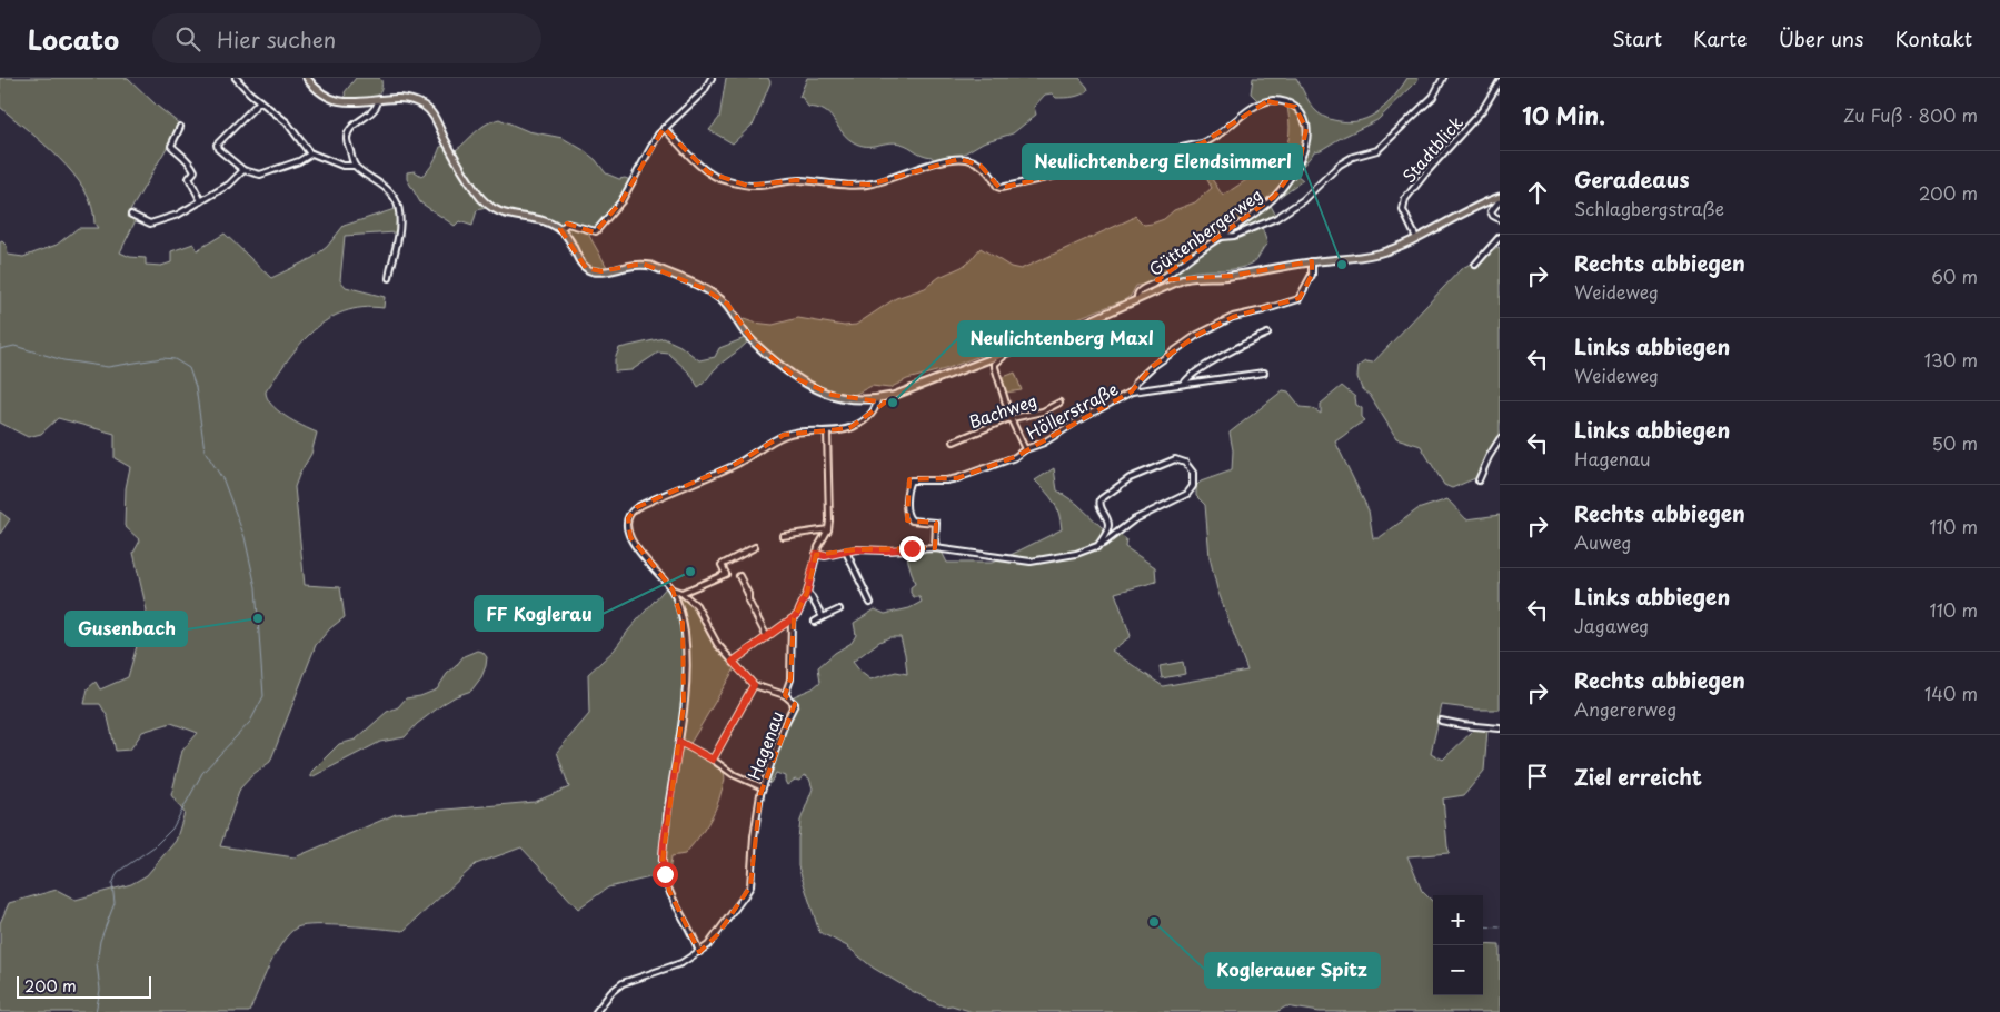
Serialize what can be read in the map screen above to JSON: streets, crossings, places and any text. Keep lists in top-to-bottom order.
{
  "streets": {
    "street": [
      "Stadtblick",
      "Güttenbergerweg",
      "Bachweg",
      "Höllerstraße",
      "Hagenau"
    ]
  },
  "crossings": [
    ["Bachweg", "Höllerstraße"]
  ],
  "places": [
    "Neulichtenberg Elendsimmerl",
    "Neulichtenberg Maxl",
    "FF Koglerau",
    "Gusenbach",
    "Koglerauer Spitz"
  ],
  "scale_bar": "200 m",
  "page": {
    "header": "Locato",
    "search": "Hier suchen",
    "nav": [
      "Start",
      "Karte",
      "Über uns",
      "Kontakt"
    ],
    "heading": ["10 Min.", "Zu Fuß · 800 m"],
    "list": [
      ["Geradeaus", "Schlagbergstraße", "200 m"],
      ["Rechts abbiegen", "Weideweg", "60 m"],
      ["Links abbiegen", "Weideweg", "130 m"],
      ["Links abbiegen", "Hagenau", "50 m"],
      ["Rechts abbiegen", "Auweg", "110 m"],
      ["Links abbiegen", "Jagaweg", "110 m"],
      ["Rechts abbiegen", "Angererweg", "140 m"],
      "Ziel erreicht"
    ],
    "map_buttons": ["+", "−"],
    "scale": "200 m"
  }
}
